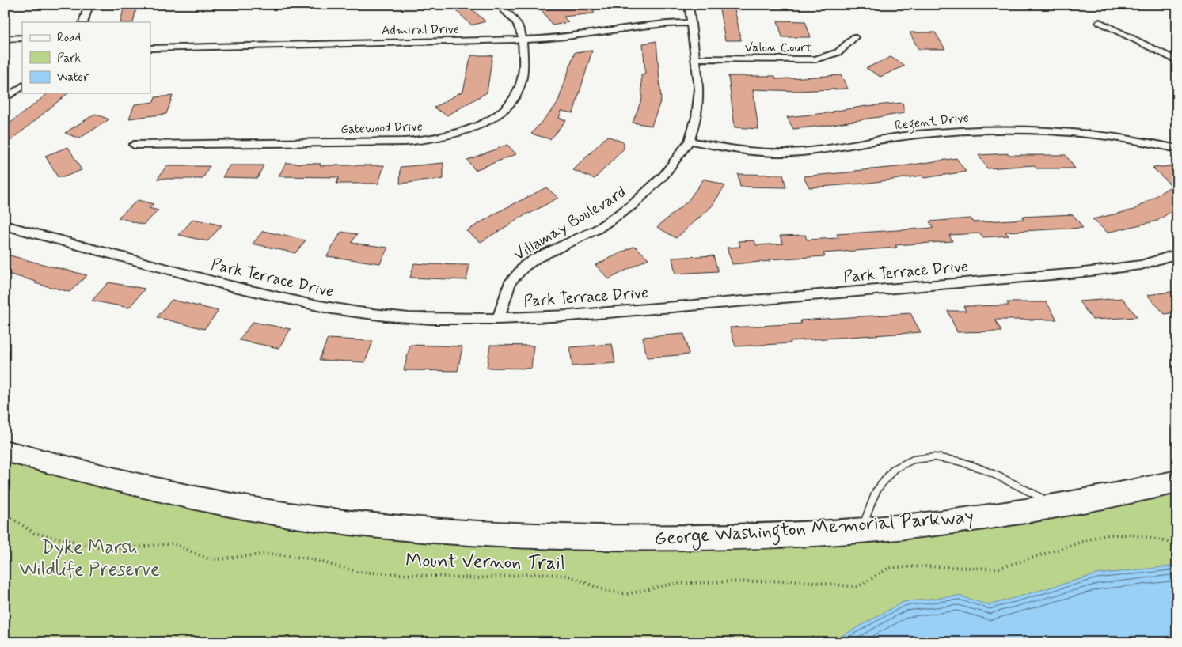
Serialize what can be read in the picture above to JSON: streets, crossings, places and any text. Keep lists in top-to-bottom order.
{
  "streets": {
    "main road": ["George Washington Memorial Parkway"],
    "street": [
      "Admiral Drive",
      "Valon Court",
      "Regent Drive",
      "Gatewood Drive",
      "Villamay Boulevard",
      "Park Terrace Drive"
    ],
    "path": ["Mount Vernon Trail"]
  },
  "crossings": [
    ["Admiral Drive", "Gatewood Drive"],
    ["Admiral Drive", "Villamay Boulevard"],
    ["Valon Court", "Villamay Boulevard"],
    ["Regent Drive", "Villamay Boulevard"],
    ["Villamay Boulevard", "Park Terrace Drive"]
  ],
  "parks": ["Dyke Marsh Wildlife Preserve"],
  "legend": ["Road", "Park", "Water"]
}
